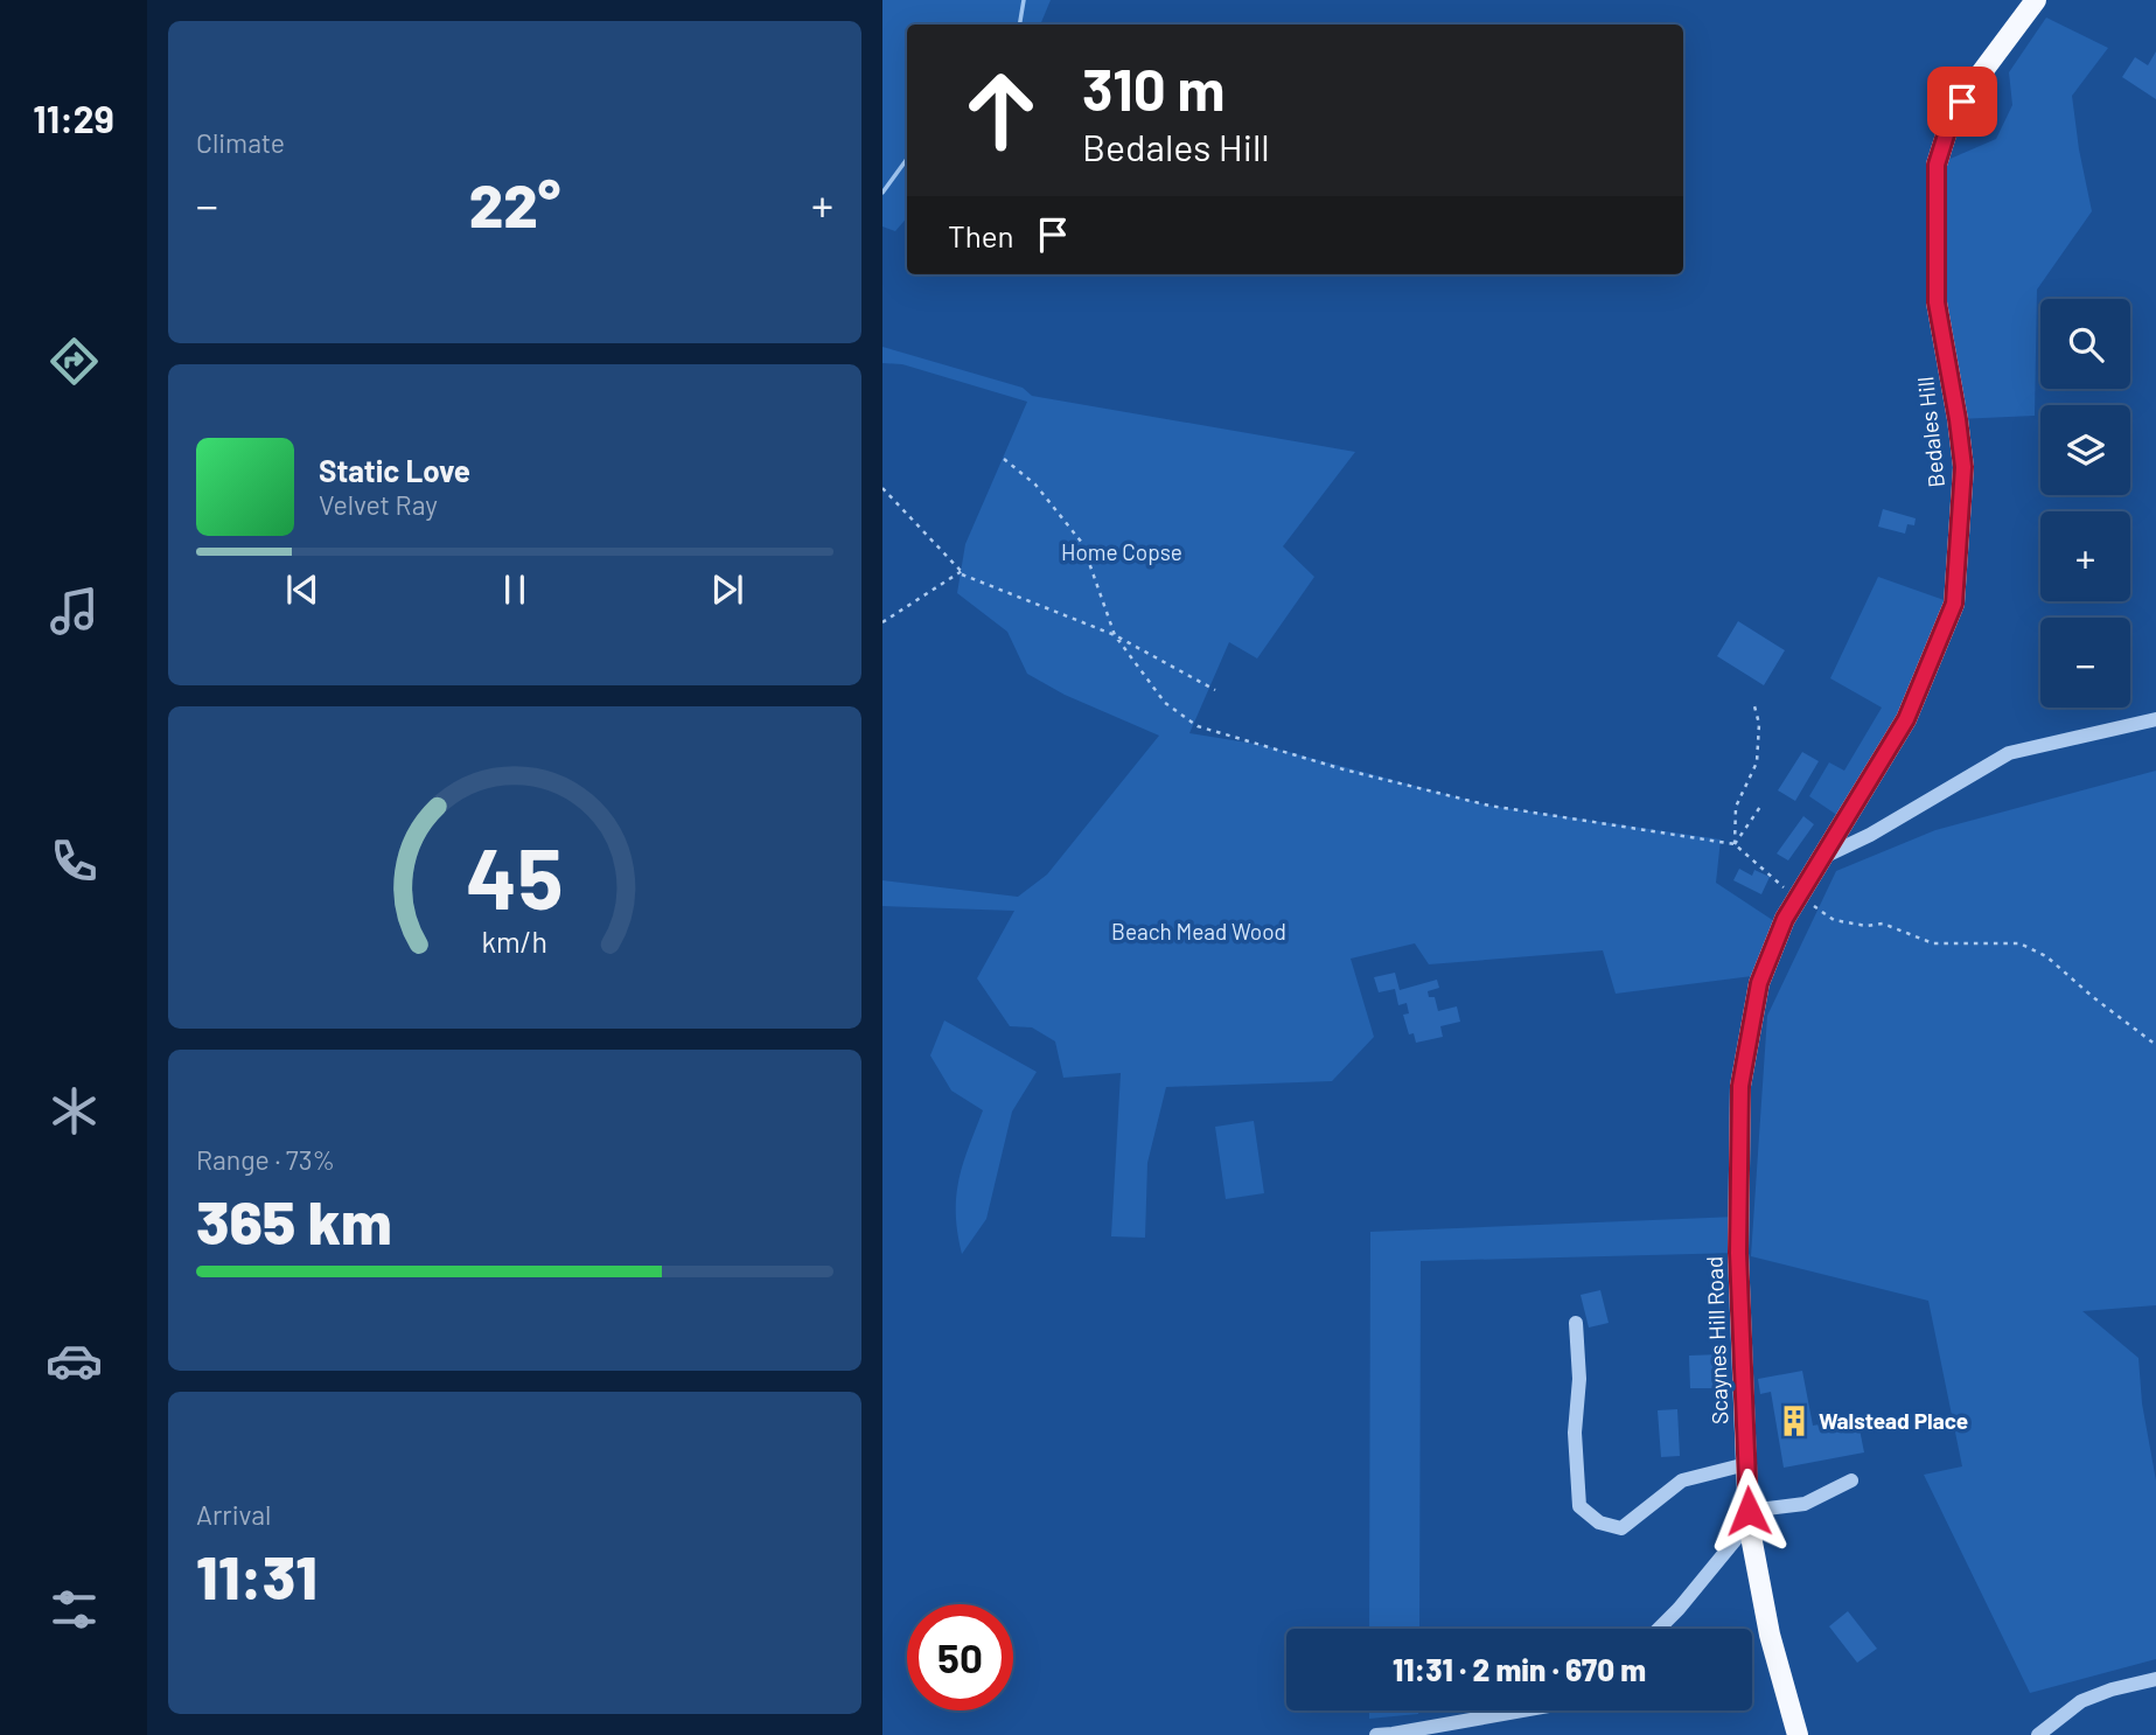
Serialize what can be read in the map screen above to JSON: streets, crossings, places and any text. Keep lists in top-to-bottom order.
{
  "streets": {
    "main road": ["Bedales Hill", "Scaynes Hill Road"]
  },
  "crossings": [
    ["Bedales Hill", "Scaynes Hill Road"]
  ],
  "parks": ["Home Copse", "Beach Mead Wood"],
  "places": {
    "building": ["Walstead Place"]
  },
  "page": {
    "tabs": "11:29",
    "tile": [
      "Climate",
      ["Range · 73%", "365 km"],
      ["Arrival", "11:31"]
    ],
    "turn": ["310 m", "Bedales Hill"],
    "heat": ["−", "22°", "+"],
    "then": "Then",
    "map_buttons": ["+", "−"],
    "song": ["Static Love", "Velvet Ray"],
    "limit": "50",
    "trip": "11:31 · 2 min · 670 m",
    "gauge": ["45", "km/h"]
  }
}
